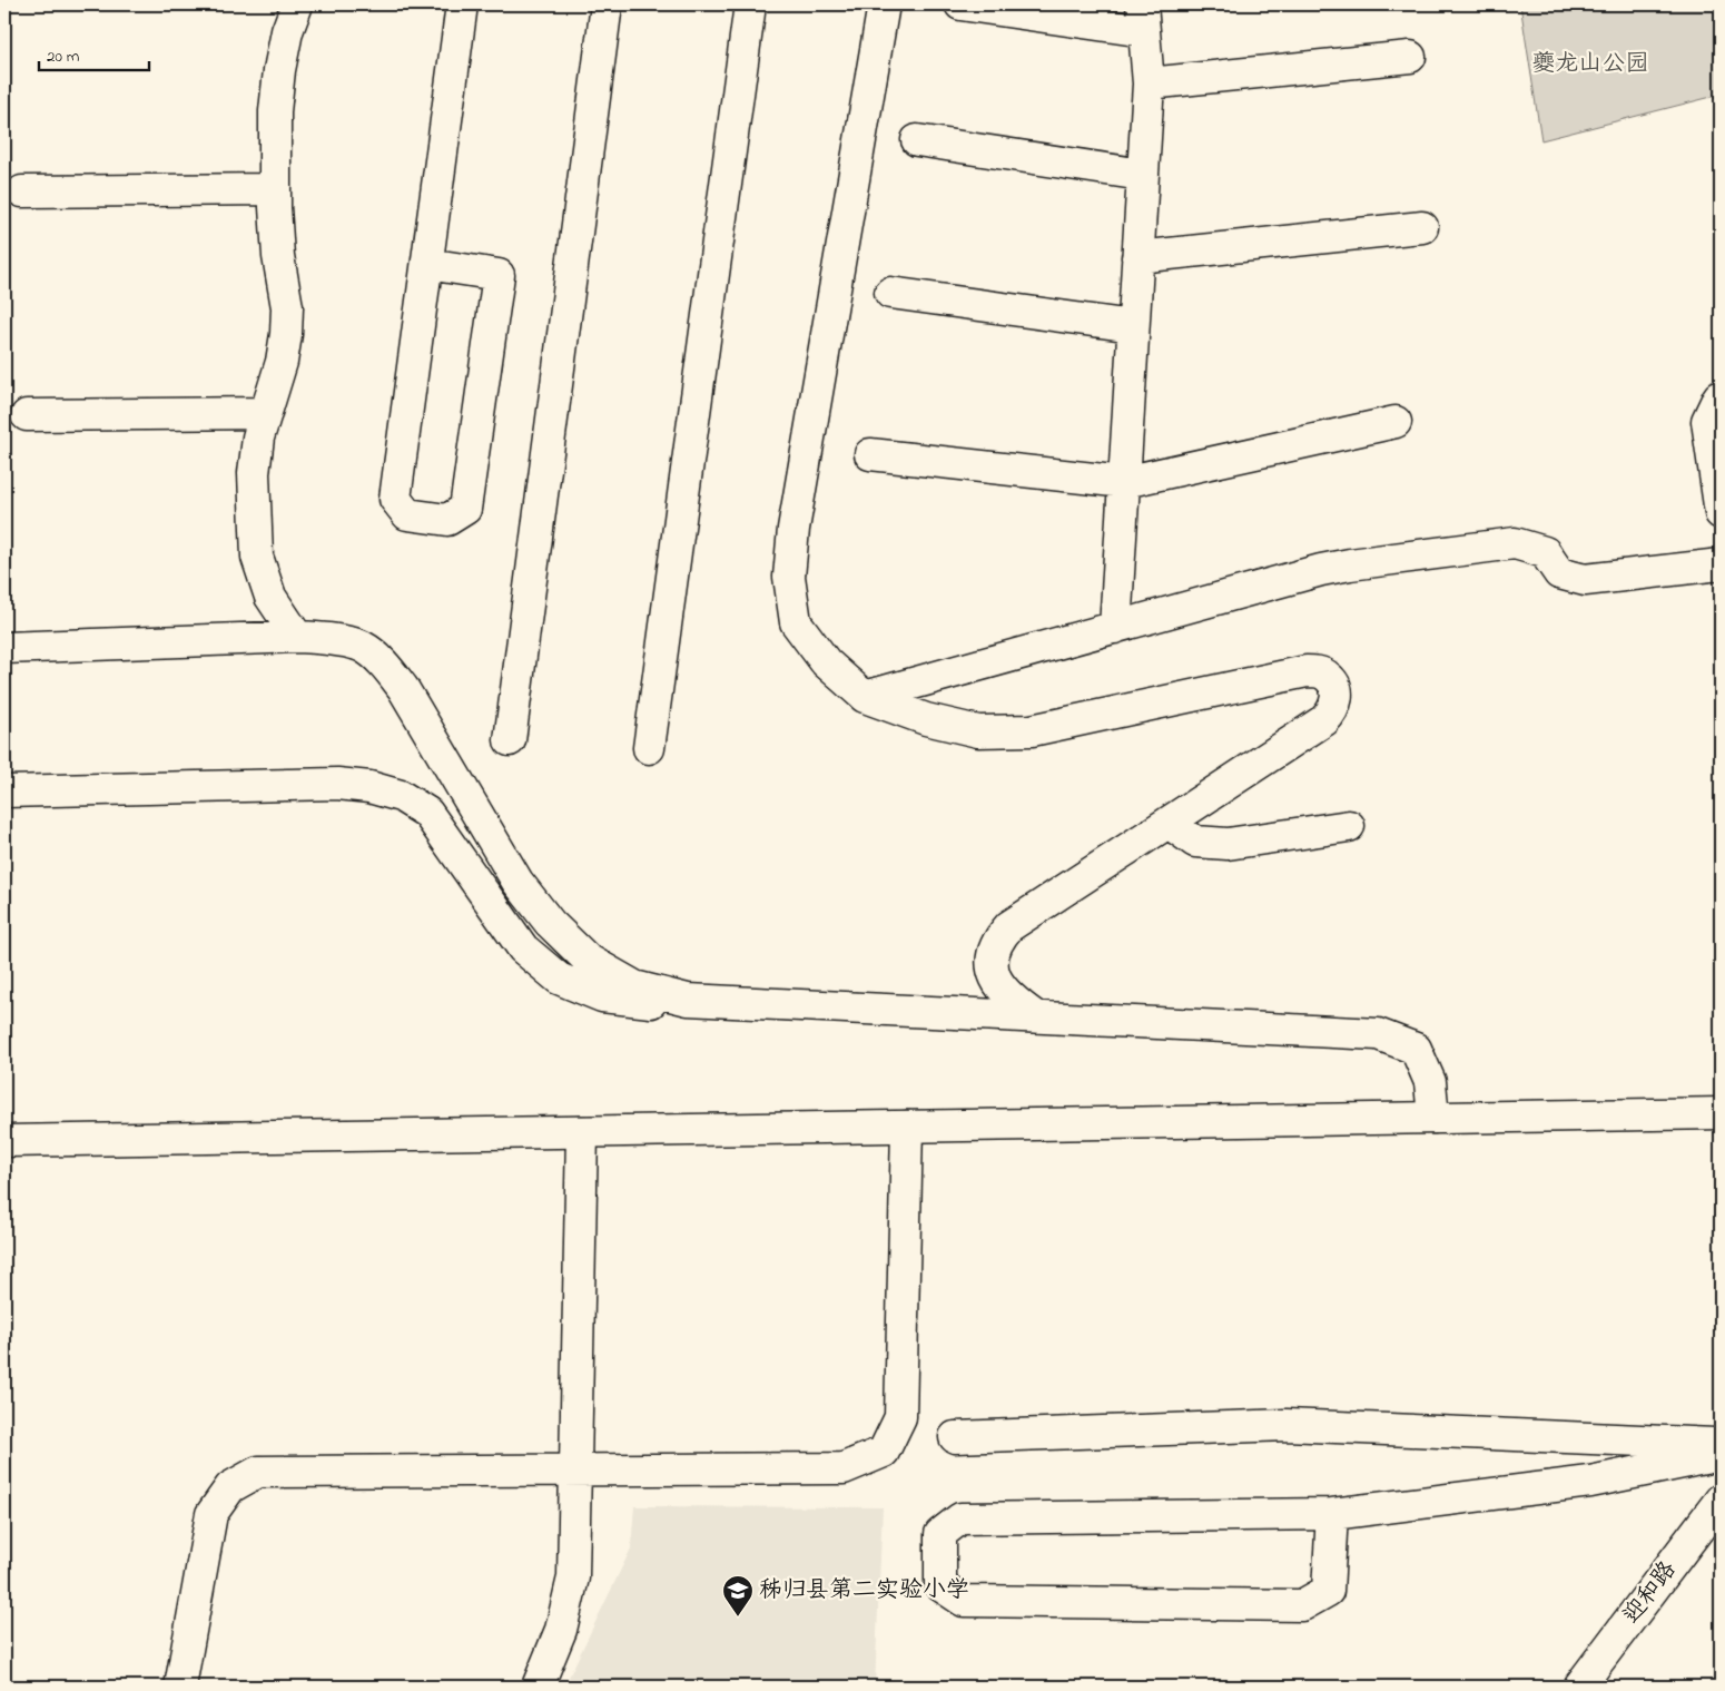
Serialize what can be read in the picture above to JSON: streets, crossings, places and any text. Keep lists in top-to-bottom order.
{
  "streets": {
    "main road": ["迎和路"]
  },
  "parks": ["夔龙山公园"],
  "places": {
    "school or university": ["秭归县第二实验小学"]
  },
  "scale_bar": "20 m"
}
